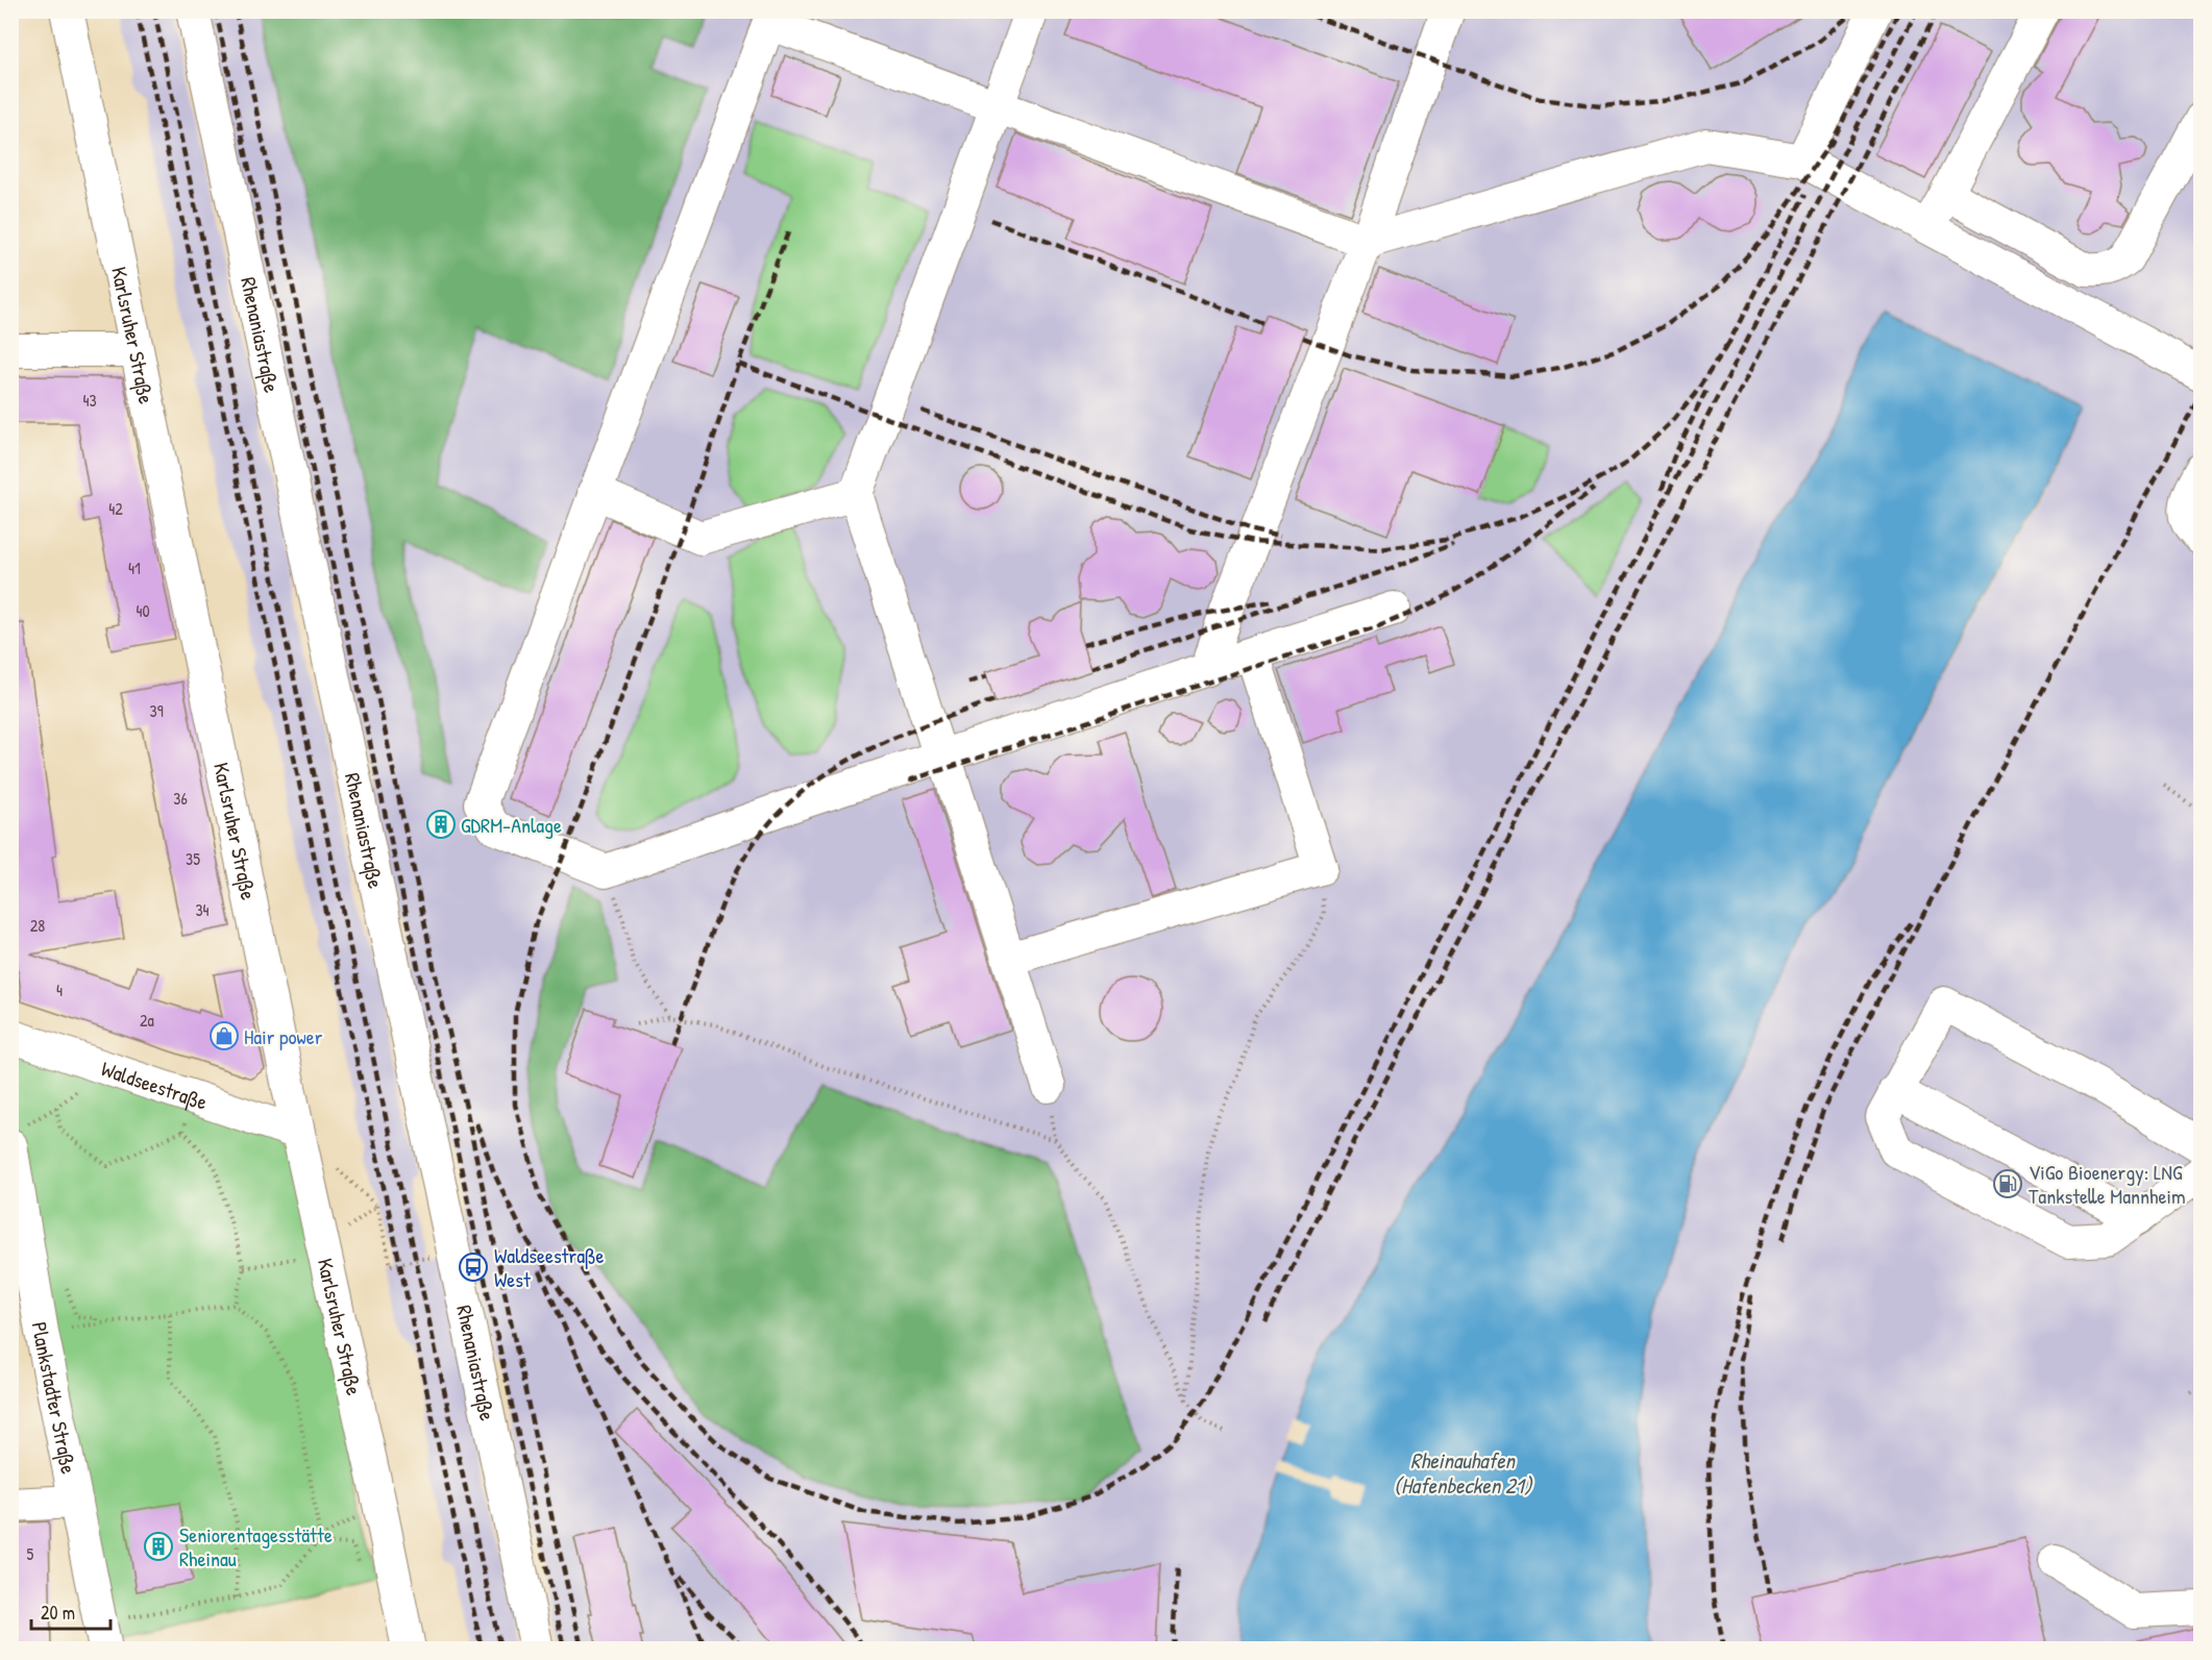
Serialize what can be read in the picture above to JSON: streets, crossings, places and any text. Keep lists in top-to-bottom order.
{
  "streets": {
    "street": [
      "Karlsruher Straße",
      "Rhenaniastraße",
      "Waldseestraße",
      "Plankstadter Straße"
    ]
  },
  "crossings": [
    ["Karlsruher Straße", "Waldseestraße"]
  ],
  "water": ["Rheinauhafen (Hafenbecken 21)"],
  "places": {
    "building": ["GDRM-Anlage", "Seniorentagesstätte Rheinau"],
    "shop": ["Hair power"],
    "fuel station": ["ViGo Bioenergy: LNG Tankstelle Mannheim"],
    "bus stop": ["Waldseestraße West"]
  },
  "house_numbers": [
    "43",
    "42",
    "41",
    "40",
    "39",
    "36",
    "35",
    "34",
    "28",
    "4",
    "2a",
    "5"
  ],
  "scale_bar": "20 m"
}
